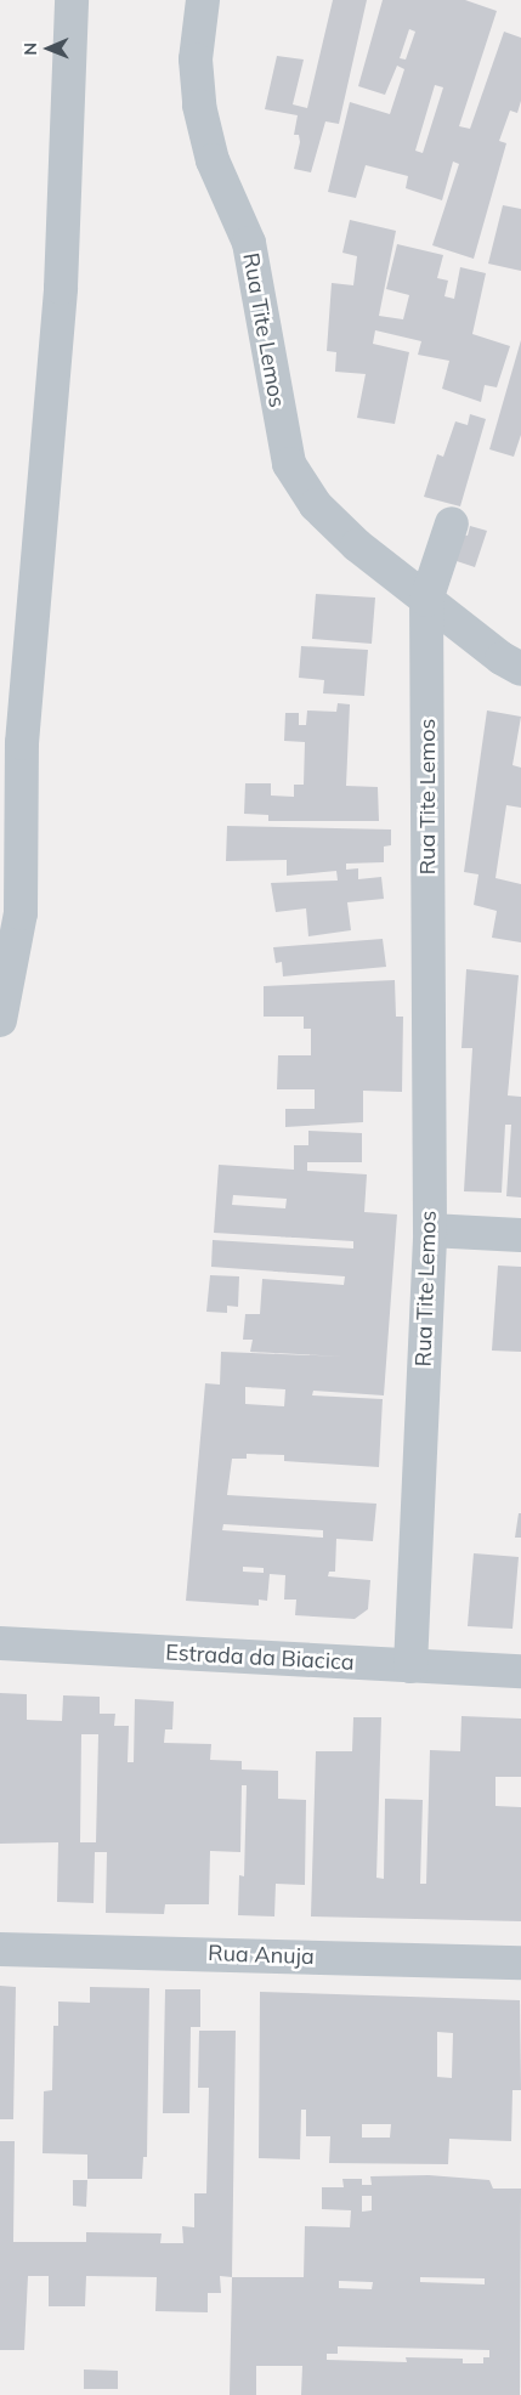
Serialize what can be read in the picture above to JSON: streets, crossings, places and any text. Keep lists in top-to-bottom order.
{
  "streets": {
    "street": ["Rua Tite Lemos", "Estrada da Biacica", "Rua Anuja"]
  },
  "crossings": [
    ["Rua Tite Lemos", "Estrada da Biacica"]
  ],
  "north": "left"
}
